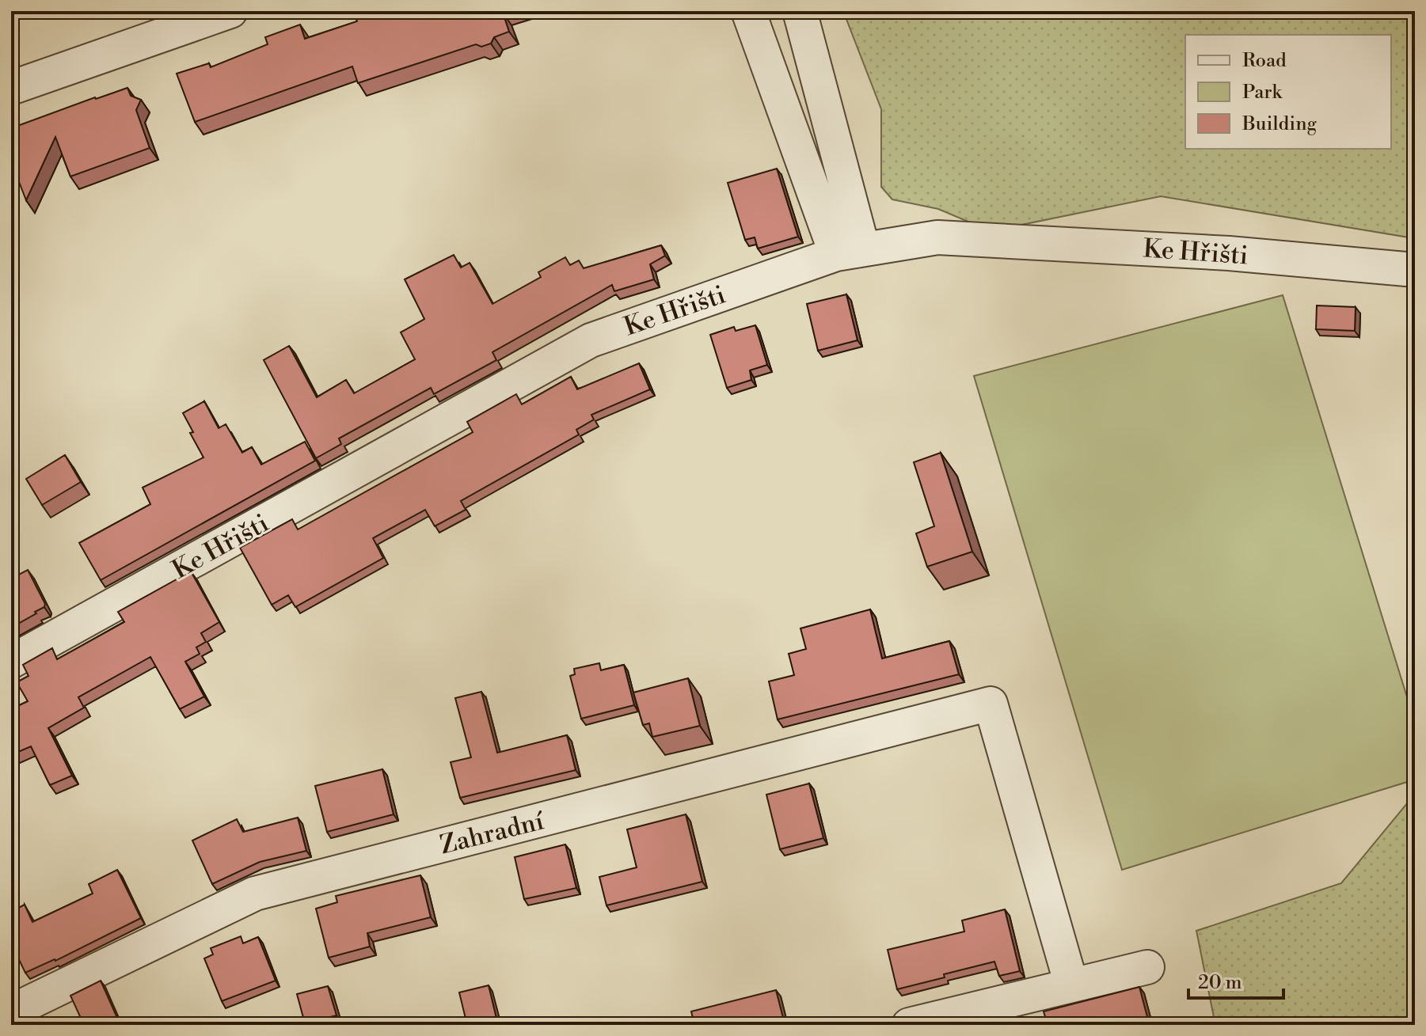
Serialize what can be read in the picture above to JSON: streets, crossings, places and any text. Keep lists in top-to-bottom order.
{
  "streets": {
    "street": ["Ke Hřišti", "Zahradní"]
  },
  "legend": ["Road", "Park", "Building"],
  "scale_bar": "20 m"
}
